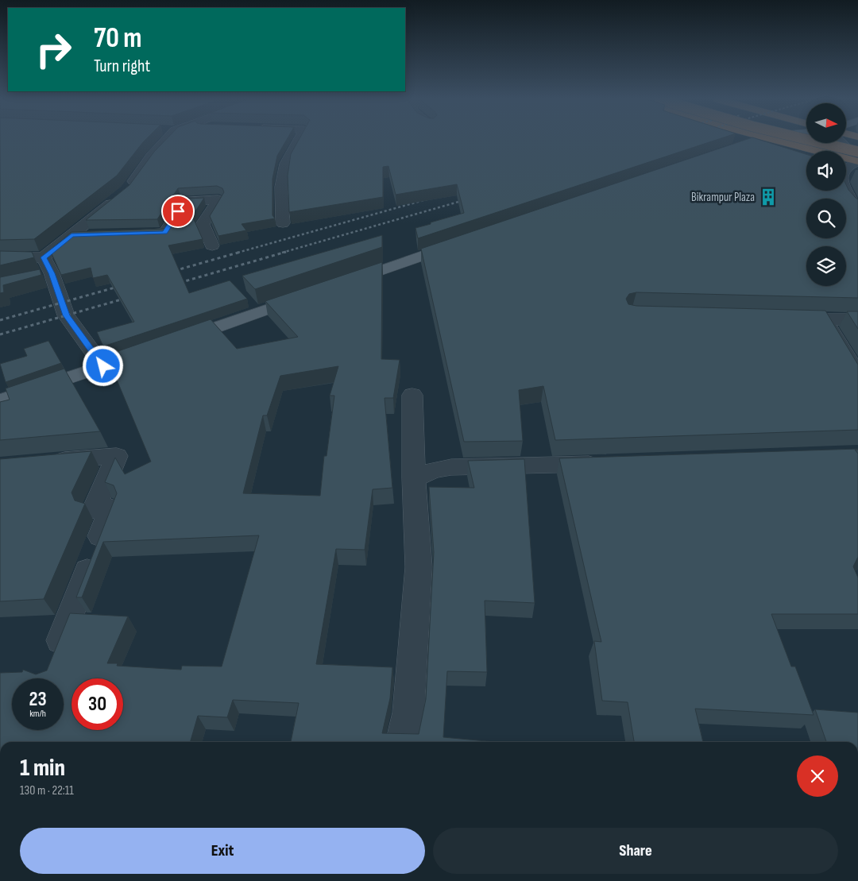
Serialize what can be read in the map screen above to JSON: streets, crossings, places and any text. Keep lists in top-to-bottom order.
{
  "places": {
    "building": ["Bikrampur Plaza"]
  },
  "north": "right",
  "page": {
    "turn": ["70 m", "Turn right"],
    "speed": "23 km/h",
    "limit": "30",
    "heading": ["1 min", "130 m · 22:11"],
    "buttons": ["Exit", "Share"]
  }
}
